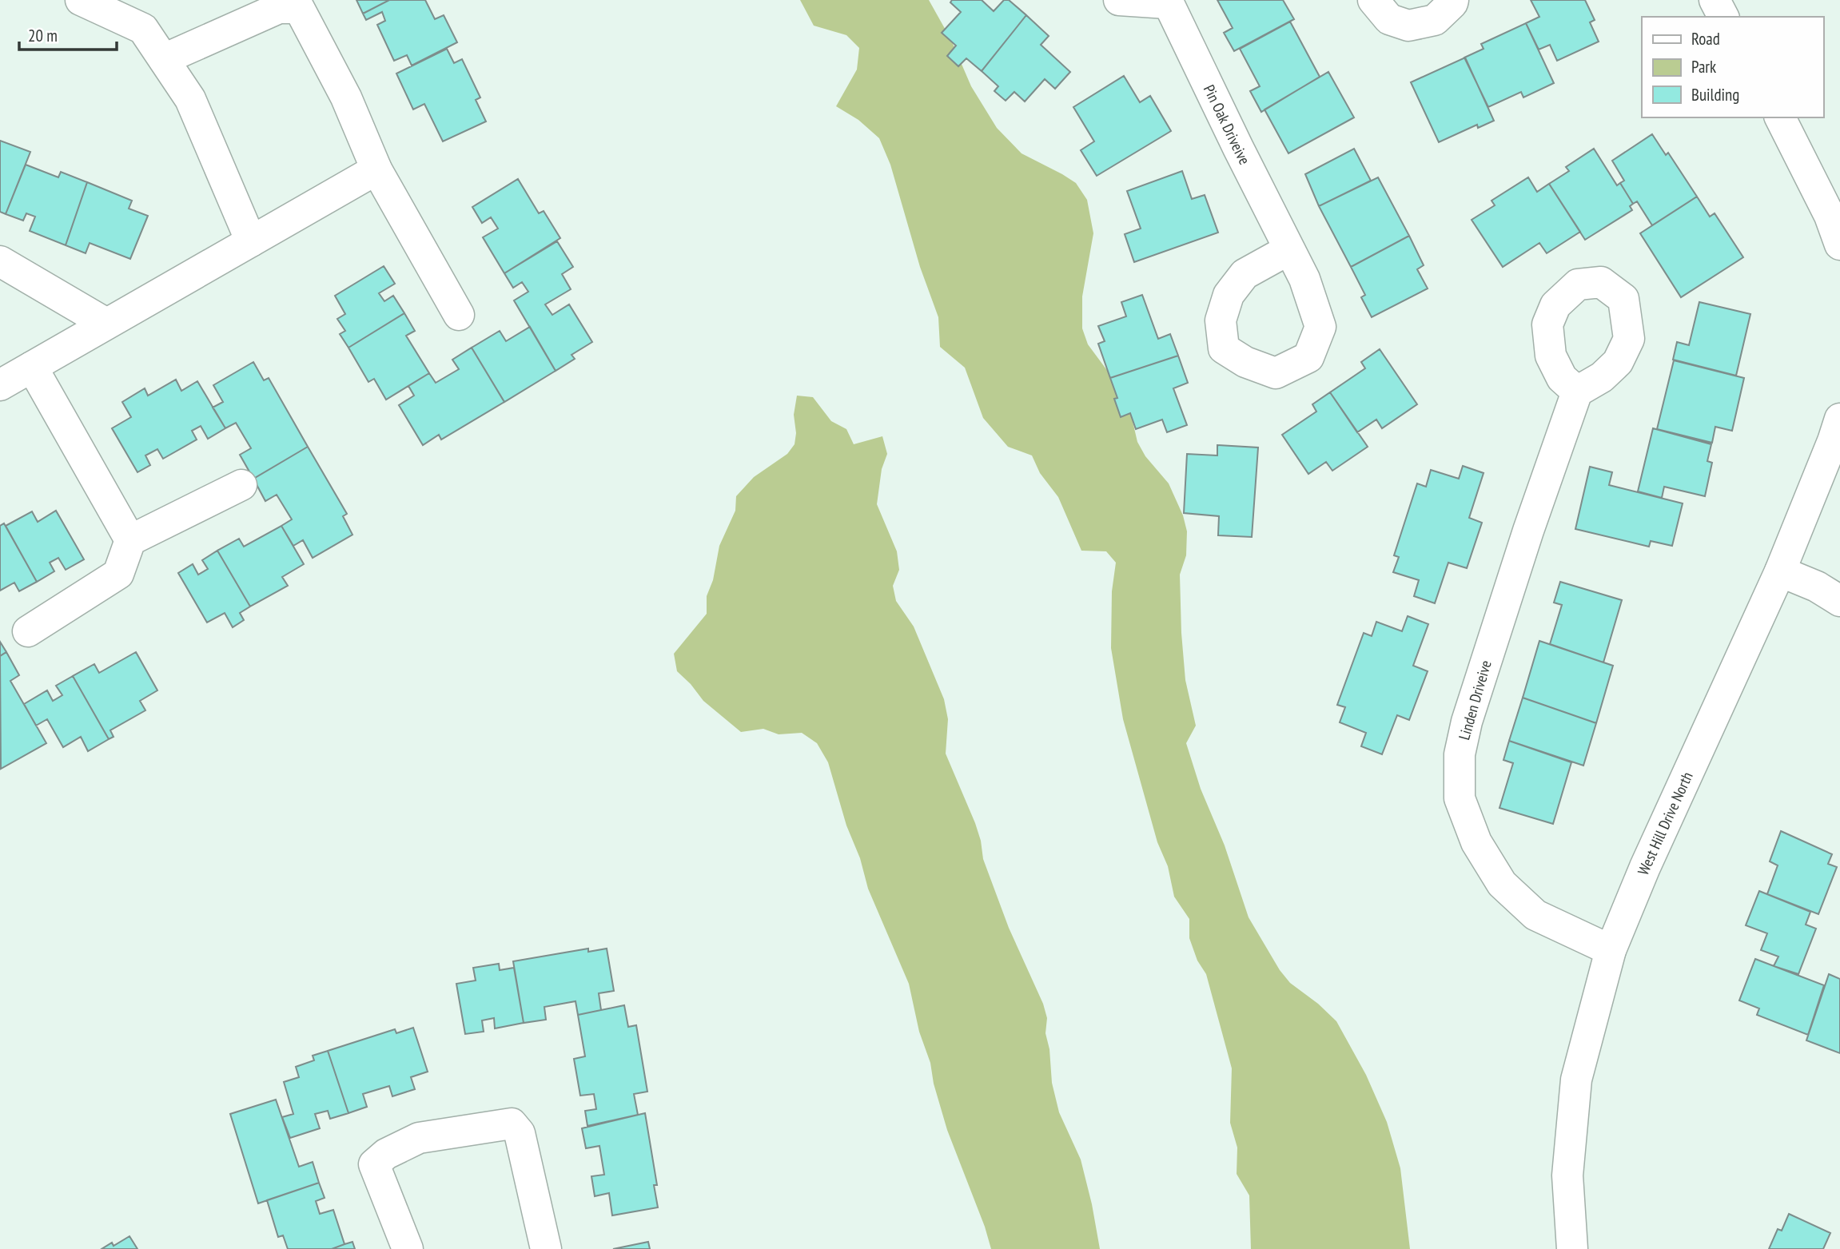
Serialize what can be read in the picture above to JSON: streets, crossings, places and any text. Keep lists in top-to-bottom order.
{
  "streets": {
    "street": ["Pin Oak Driveive", "Linden Driveive", "West Hill Drive North"]
  },
  "crossings": [
    ["Linden Driveive", "West Hill Drive North"]
  ],
  "legend": ["Road", "Park", "Building"],
  "scale_bar": "20 m"
}
